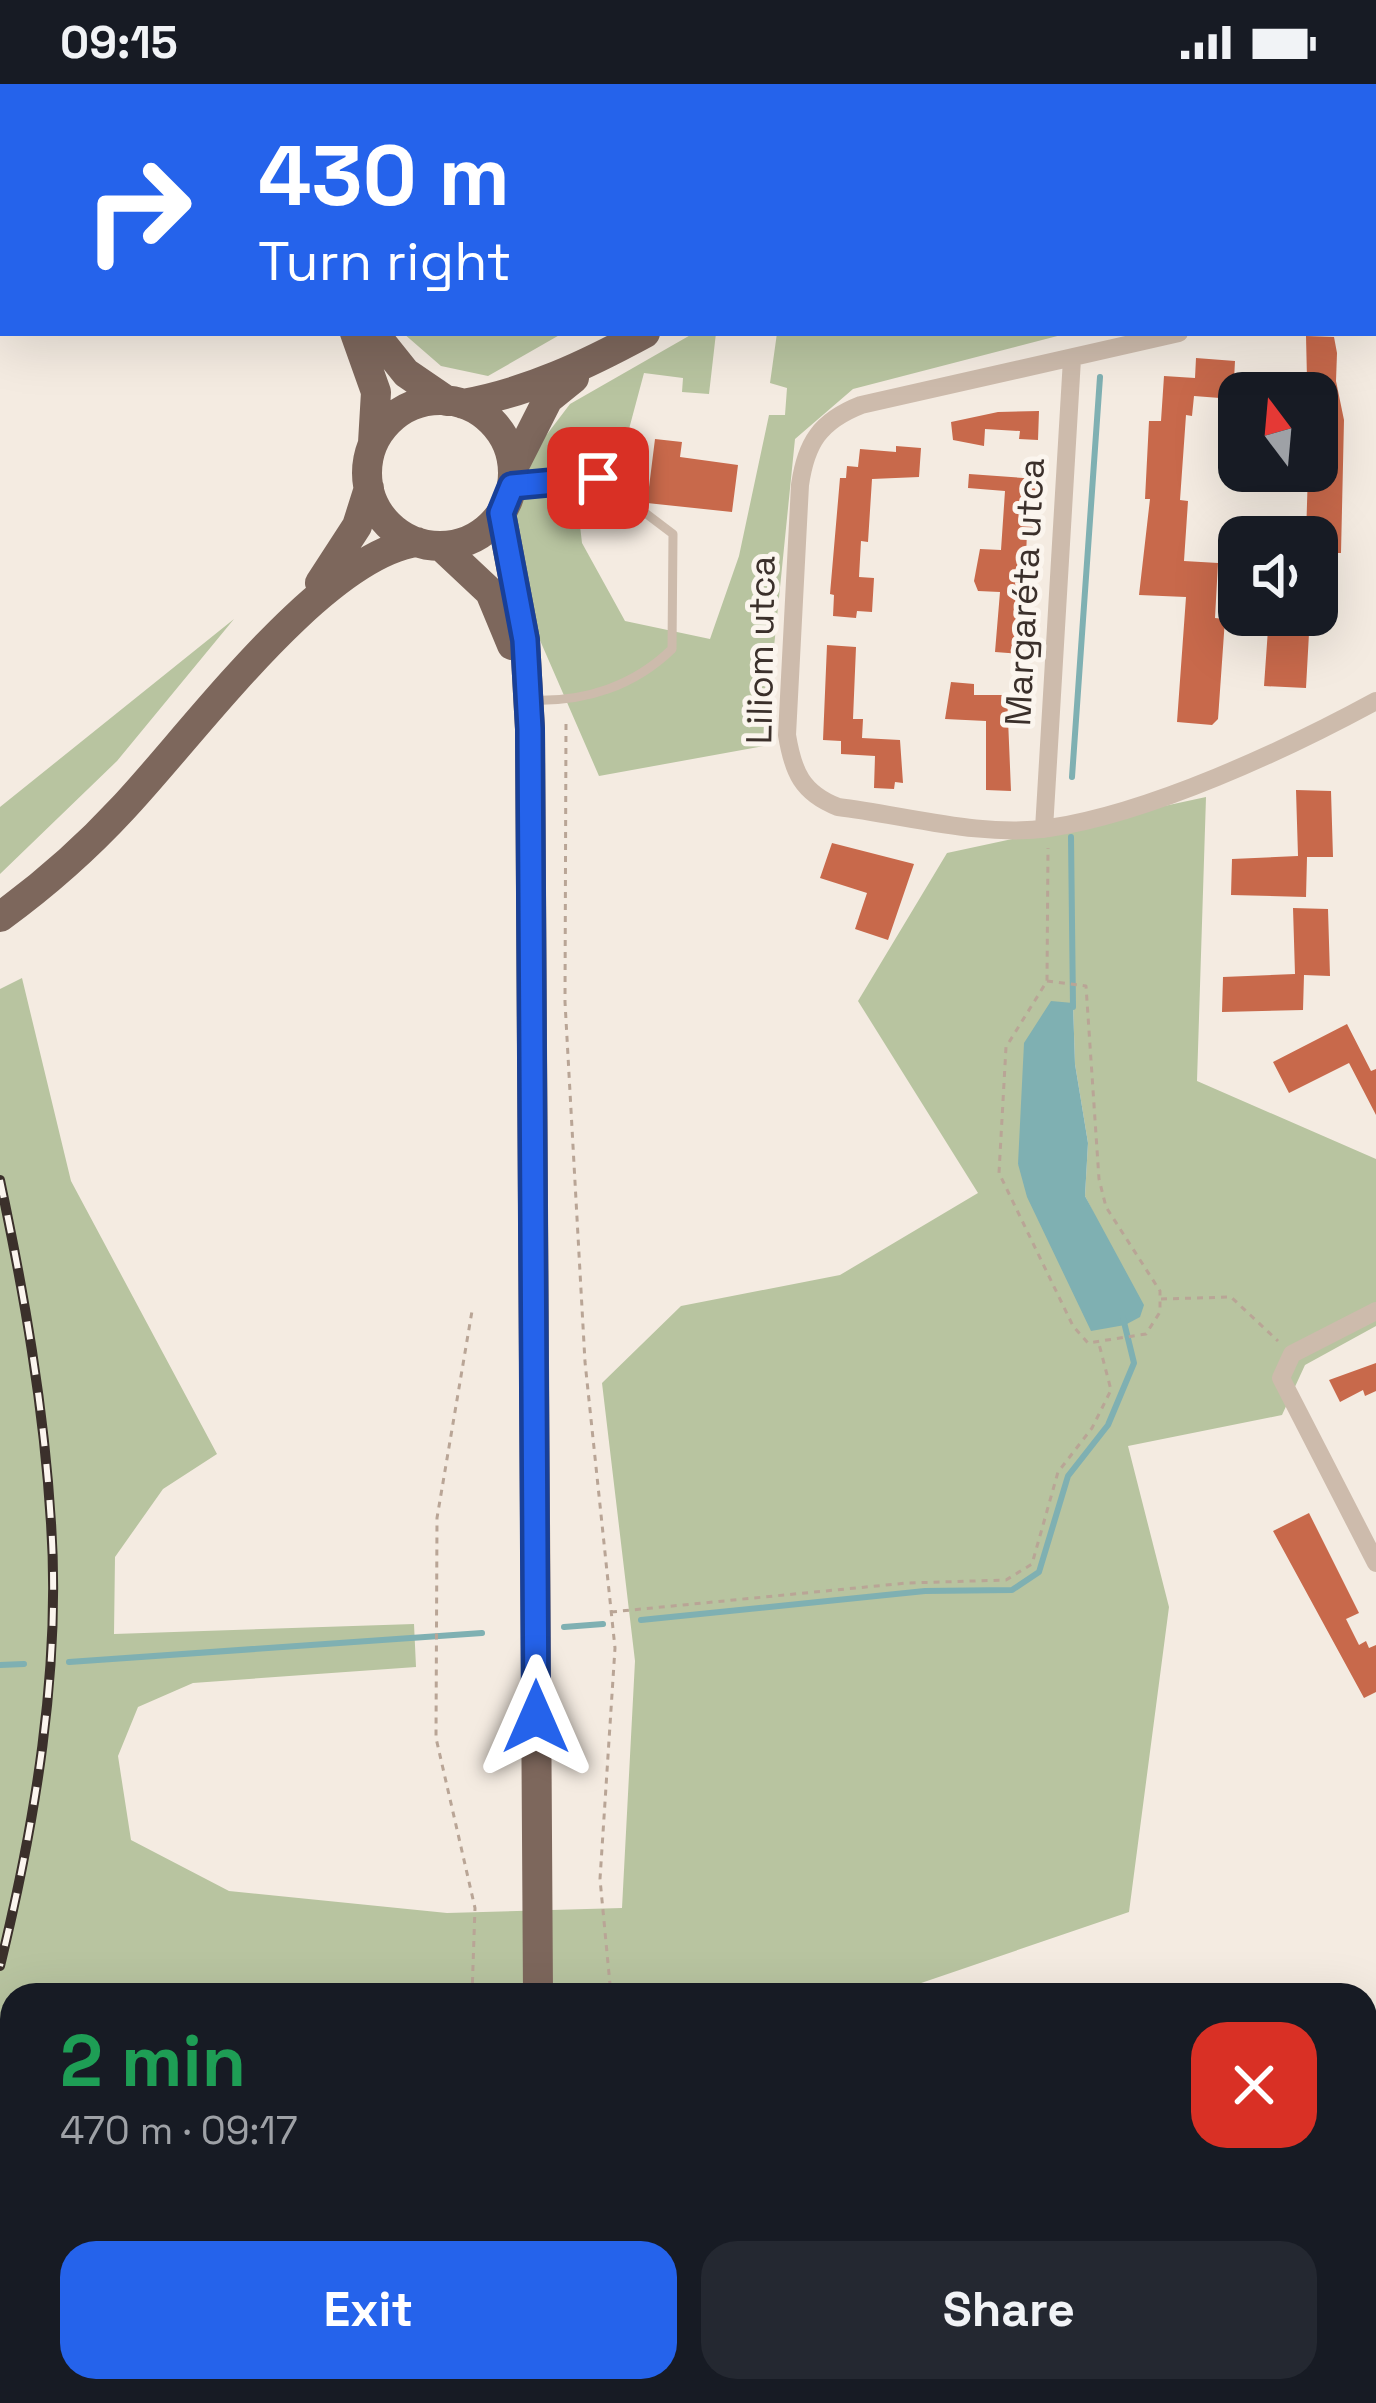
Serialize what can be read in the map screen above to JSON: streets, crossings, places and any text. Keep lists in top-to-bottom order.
{
  "streets": {
    "street": ["Margaréta utca", "Liliom utca"]
  },
  "crossings": [
    ["Margaréta utca", "Liliom utca"]
  ],
  "north": "top",
  "page": {
    "status": "09:15",
    "turn": ["430 m", "Turn right"],
    "heading": ["2 min", "470 m · 09:17"],
    "buttons": ["Exit", "Share"]
  }
}
